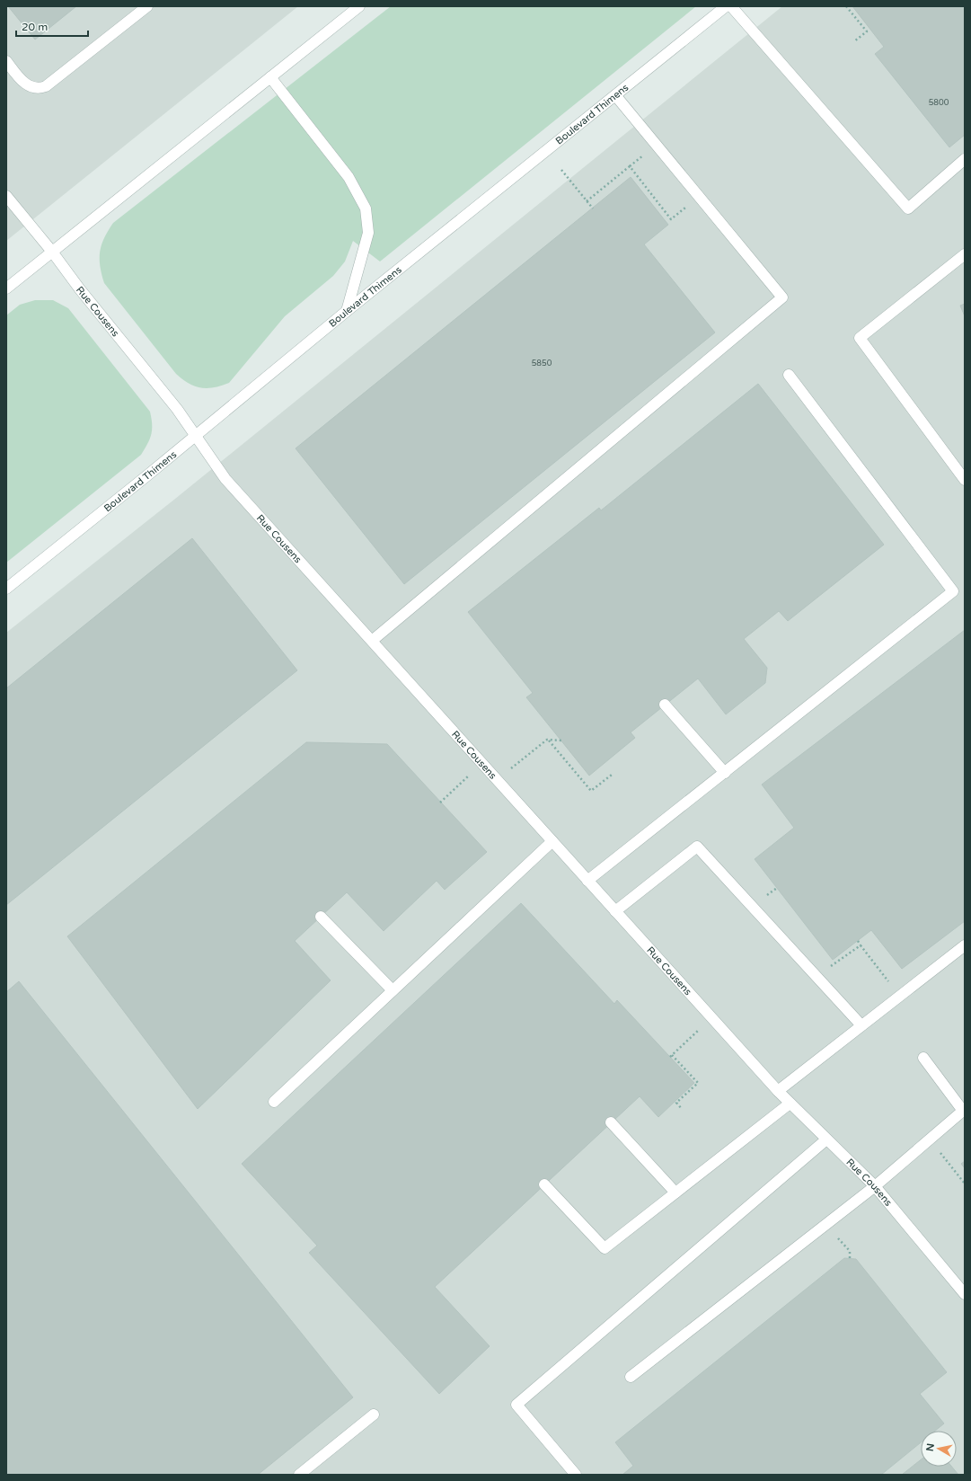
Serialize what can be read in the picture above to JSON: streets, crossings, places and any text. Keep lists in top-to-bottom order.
{
  "streets": {
    "street": ["Boulevard Thimens", "Rue Cousens"]
  },
  "crossings": [
    ["Boulevard Thimens", "Rue Cousens"]
  ],
  "house_numbers": ["5800", "5850"],
  "scale_bar": "20 m",
  "north": "left"
}
